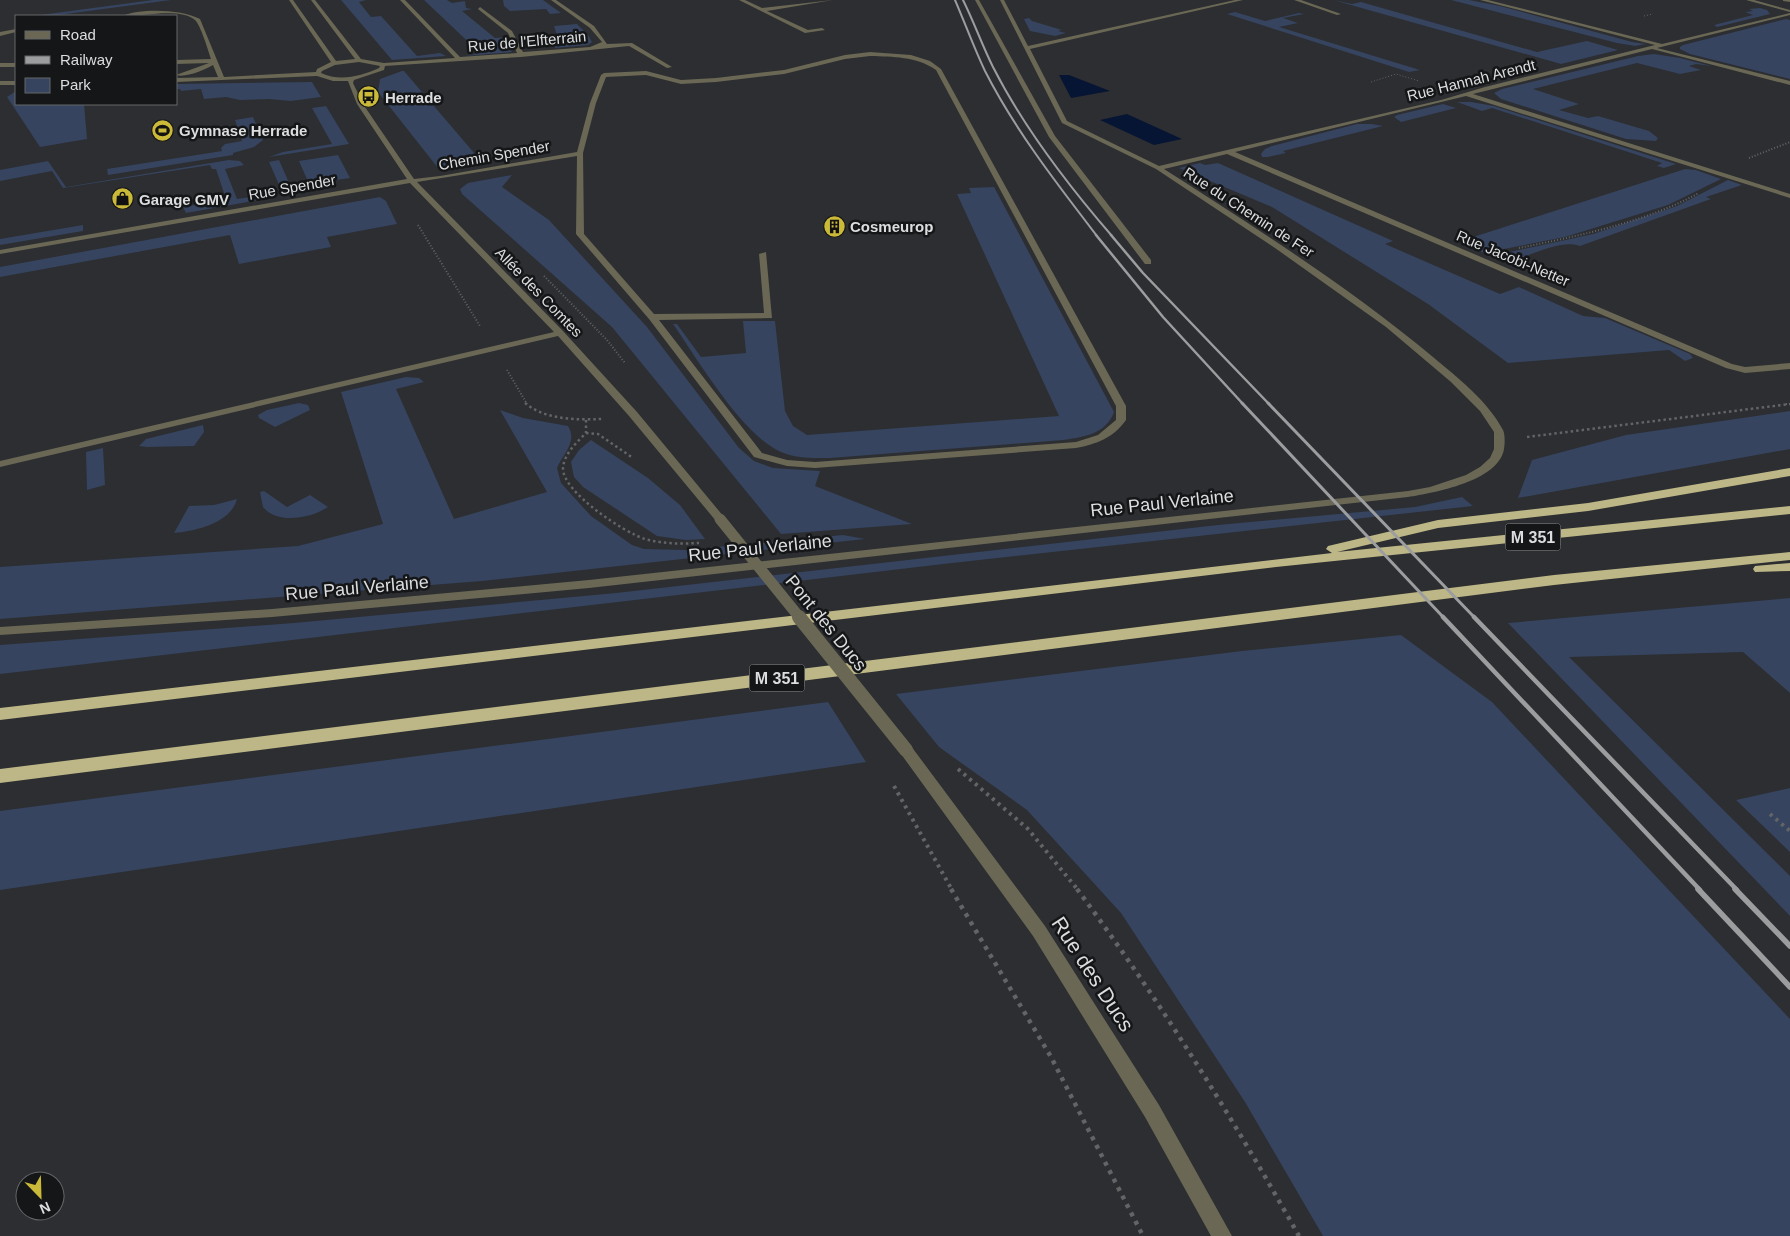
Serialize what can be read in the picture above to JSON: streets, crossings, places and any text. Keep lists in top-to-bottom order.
{
  "streets": {
    "highway": ["M 351"],
    "street": [
      "Rue de l'Elfterrain",
      "Rue Hannah Arendt",
      "Chemin Spender",
      "Rue Spender",
      "Rue du Chemin de Fer",
      "Rue Jacobi-Netter",
      "Allée des Comtes",
      "Rue Paul Verlaine",
      "Pont des Ducs",
      "Rue des Ducs"
    ]
  },
  "crossings": [
    ["Rue Hannah Arendt", "Rue du Chemin de Fer"],
    ["Rue Hannah Arendt", "Rue Jacobi-Netter"],
    ["Chemin Spender", "Rue Spender"],
    ["Chemin Spender", "Allée des Comtes"],
    ["Rue Spender", "Allée des Comtes"],
    ["Rue du Chemin de Fer", "Rue Paul Verlaine"],
    ["Allée des Comtes", "Pont des Ducs"],
    ["Pont des Ducs", "Rue des Ducs"]
  ],
  "places": {
    "bus stop": ["Herrade"],
    "sports": ["Gymnase Herrade"],
    "shop": ["Garage GMV"],
    "building": ["Cosmeurop"]
  },
  "legend": ["Road", "Railway", "Park"],
  "north": "bottom right"
}
